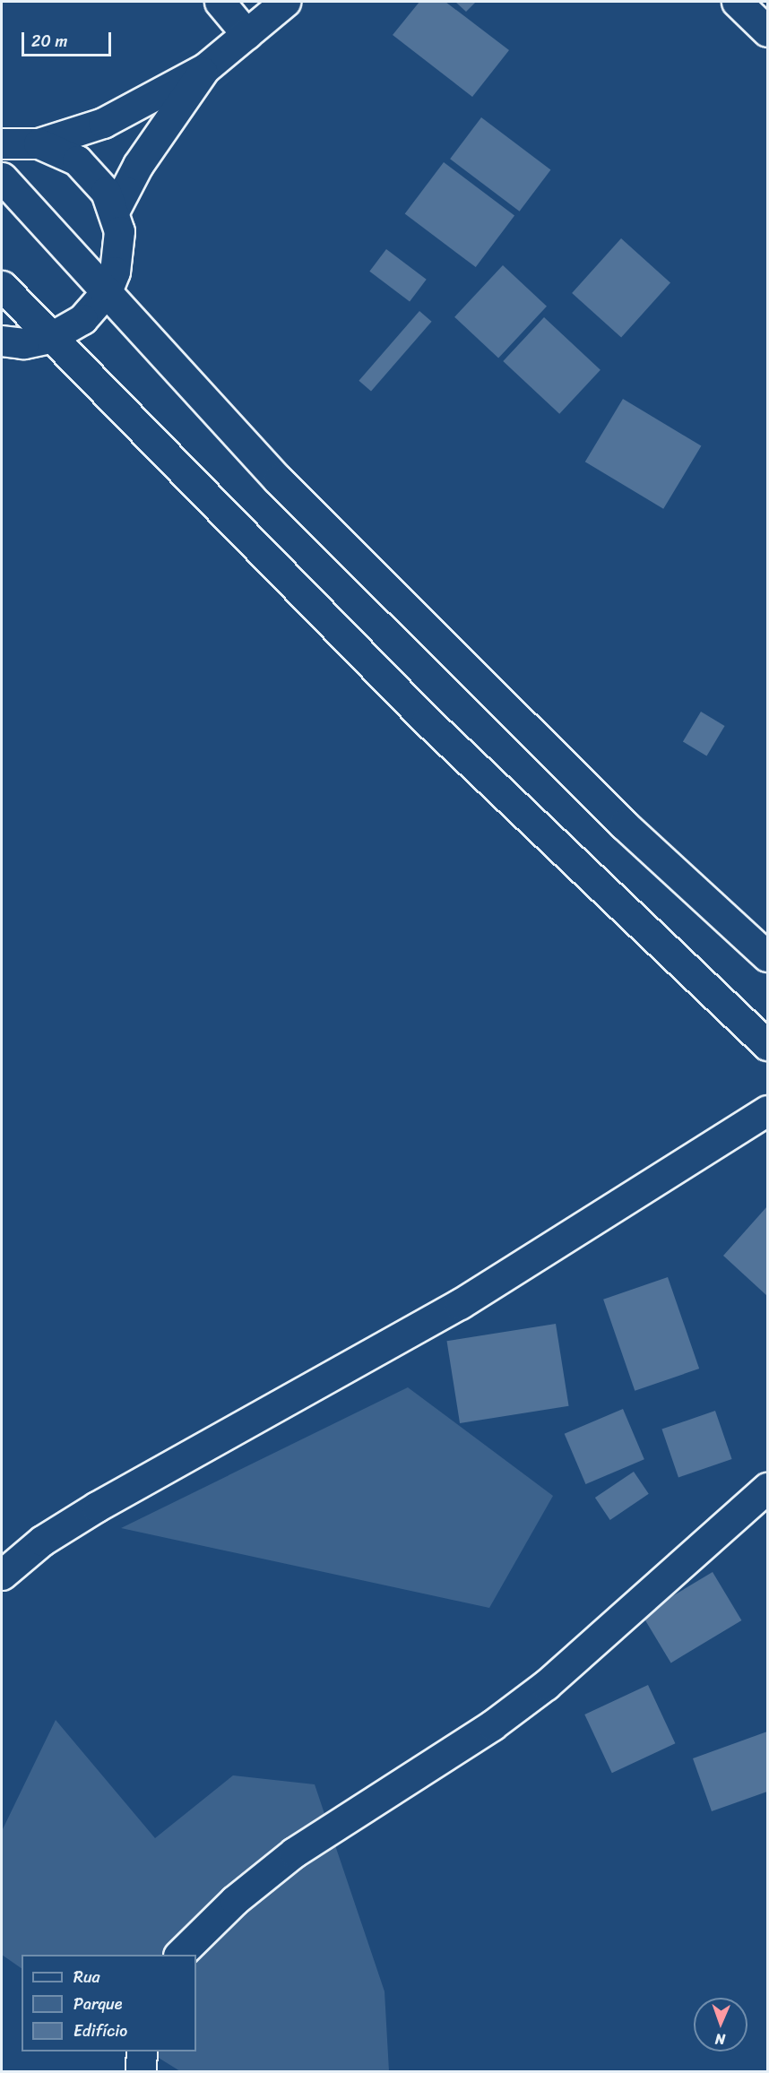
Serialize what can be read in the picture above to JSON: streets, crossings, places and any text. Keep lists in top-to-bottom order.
{
  "legend": ["Rua", "Parque", "Edifício"],
  "scale_bar": "20 m",
  "north": "bottom"
}
